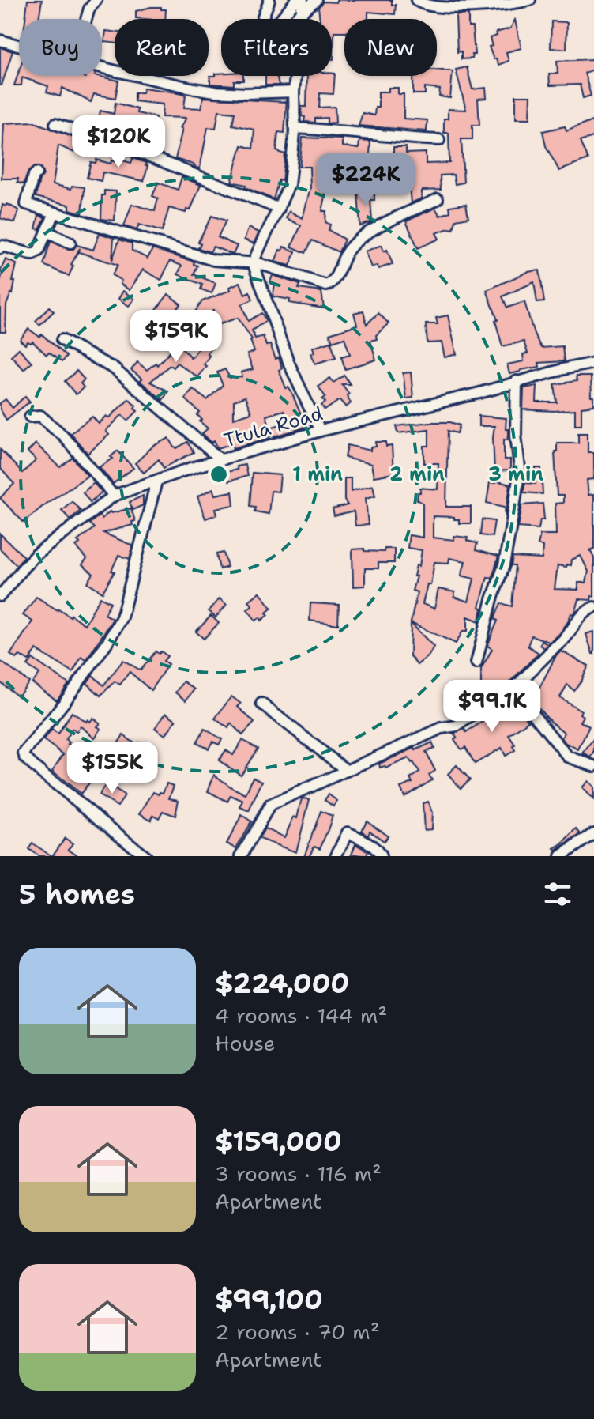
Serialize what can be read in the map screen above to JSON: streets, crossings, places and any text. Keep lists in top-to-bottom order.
{
  "streets": {
    "street": ["Ttula Road"]
  },
  "page": {
    "chip": [
      "Buy",
      "Rent",
      "Filters",
      "New"
    ],
    "price": [
      "$120K",
      "$224K",
      "$159K",
      "$99.1K",
      "$155K"
    ],
    "heading": "5 homes",
    "list": [
      {
        "name": "$224,000",
        "note": "4 rooms · 144 m² · House"
      },
      {
        "name": "$159,000",
        "note": "3 rooms · 116 m² · Apartment"
      },
      {
        "name": "$99,100",
        "note": "2 rooms · 70 m² · Apartment"
      }
    ]
  },
  "rings": ["1 min", "2 min", "3 min"]
}
